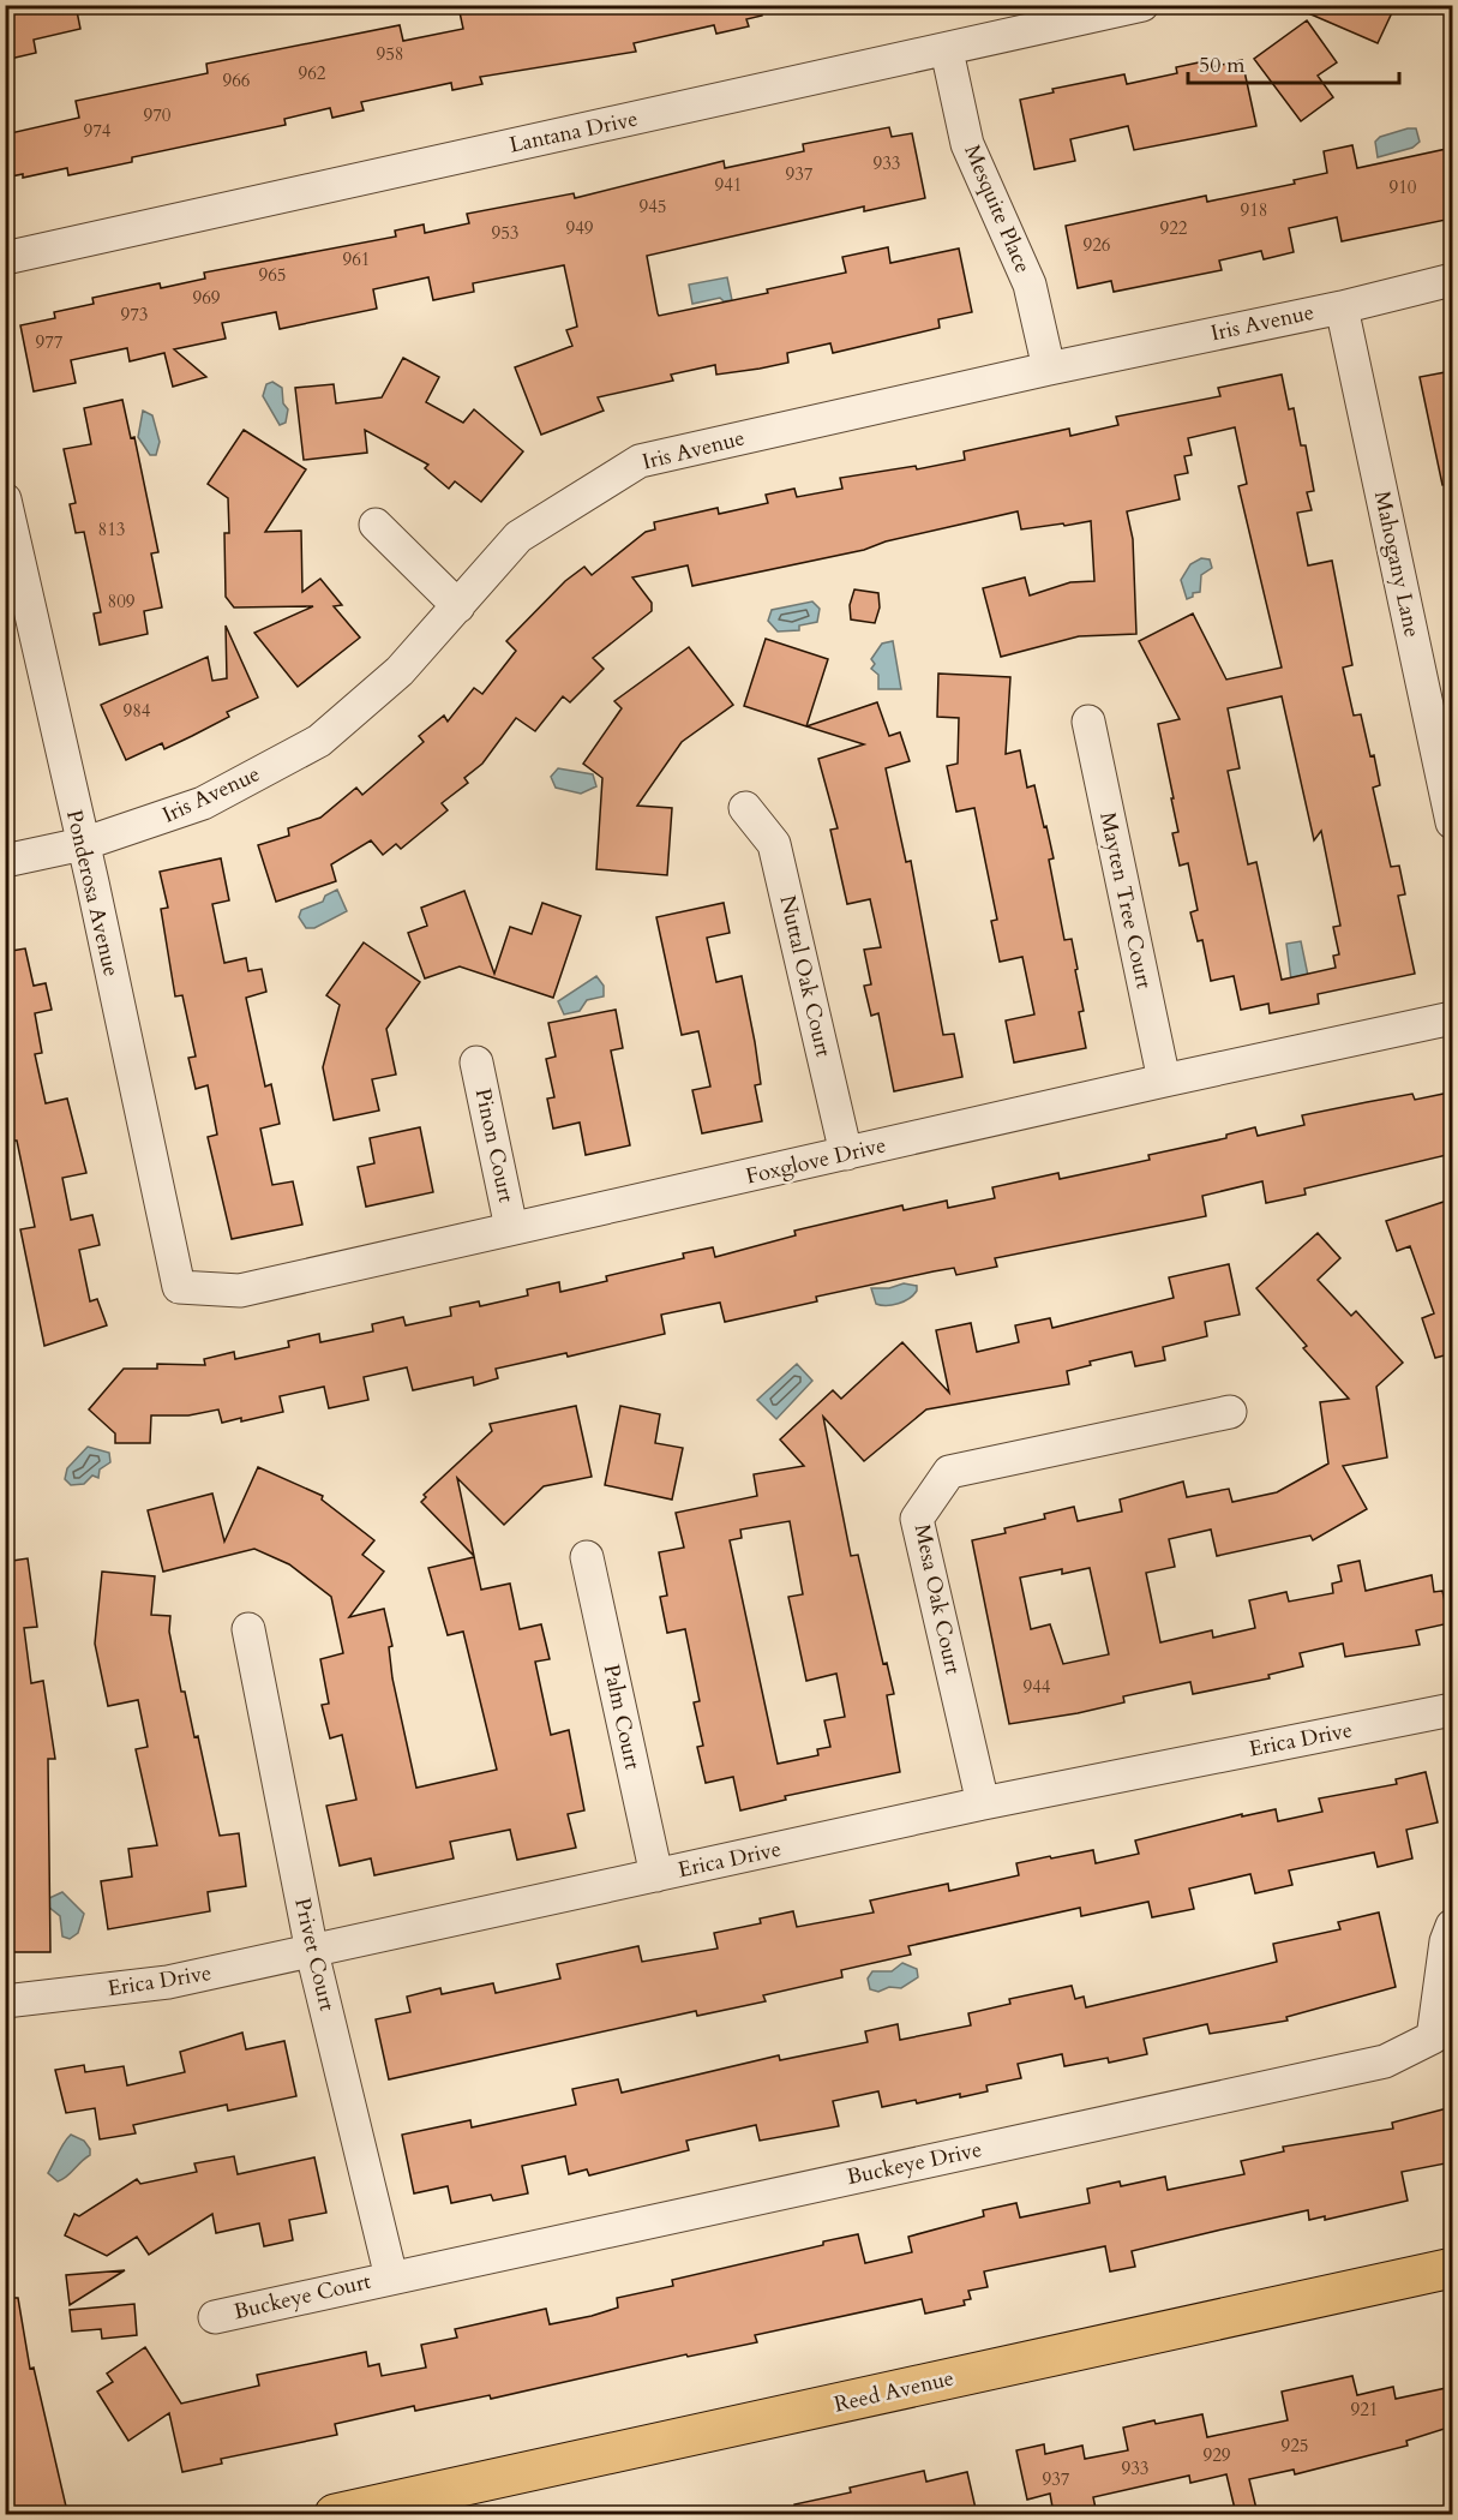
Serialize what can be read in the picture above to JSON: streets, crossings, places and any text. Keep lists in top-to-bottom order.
{
  "streets": {
    "main road": ["Reed Avenue"],
    "street": [
      "Lantana Drive",
      "Mesquite Place",
      "Iris Avenue",
      "Mahogany Lane",
      "Ponderosa Avenue",
      "Mayten Tree Court",
      "Nuttal Oak Court",
      "Pinon Court",
      "Foxglove Drive",
      "Mesa Oak Court",
      "Palm Court",
      "Erica Drive",
      "Privet Court",
      "Buckeye Drive",
      "Buckeye Court"
    ]
  },
  "crossings": [
    ["Lantana Drive", "Mesquite Place"],
    ["Mesquite Place", "Iris Avenue"],
    ["Iris Avenue", "Mahogany Lane"],
    ["Iris Avenue", "Ponderosa Avenue"],
    ["Ponderosa Avenue", "Foxglove Drive"],
    ["Mayten Tree Court", "Foxglove Drive"],
    ["Nuttal Oak Court", "Foxglove Drive"],
    ["Pinon Court", "Foxglove Drive"],
    ["Mesa Oak Court", "Erica Drive"],
    ["Palm Court", "Erica Drive"],
    ["Erica Drive", "Privet Court"],
    ["Privet Court", "Buckeye Drive"],
    ["Privet Court", "Buckeye Court"],
    ["Buckeye Drive", "Buckeye Court"]
  ],
  "house_numbers": [
    "958",
    "962",
    "966",
    "970",
    "974",
    "933",
    "937",
    "941",
    "910",
    "945",
    "918",
    "949",
    "922",
    "953",
    "926",
    "961",
    "965",
    "969",
    "973",
    "977",
    "813",
    "809",
    "984",
    "944",
    "921",
    "925",
    "929",
    "933",
    "937"
  ],
  "scale_bar": "50 m"
}
